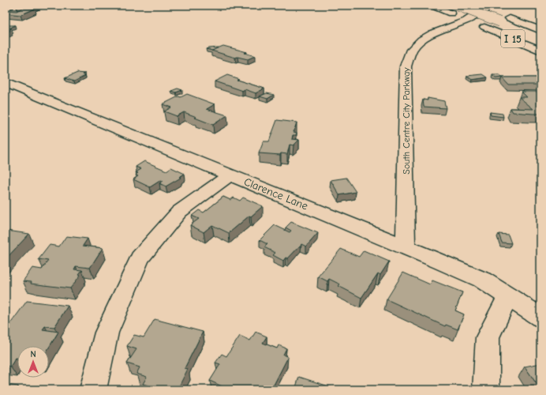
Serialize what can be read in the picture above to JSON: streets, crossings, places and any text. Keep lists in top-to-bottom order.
{
  "streets": {
    "main road": ["I 15", "South Centre City Parkway", "Clarence Lane"]
  },
  "crossings": [
    ["South Centre City Parkway", "Clarence Lane"]
  ],
  "north": "top"
}
